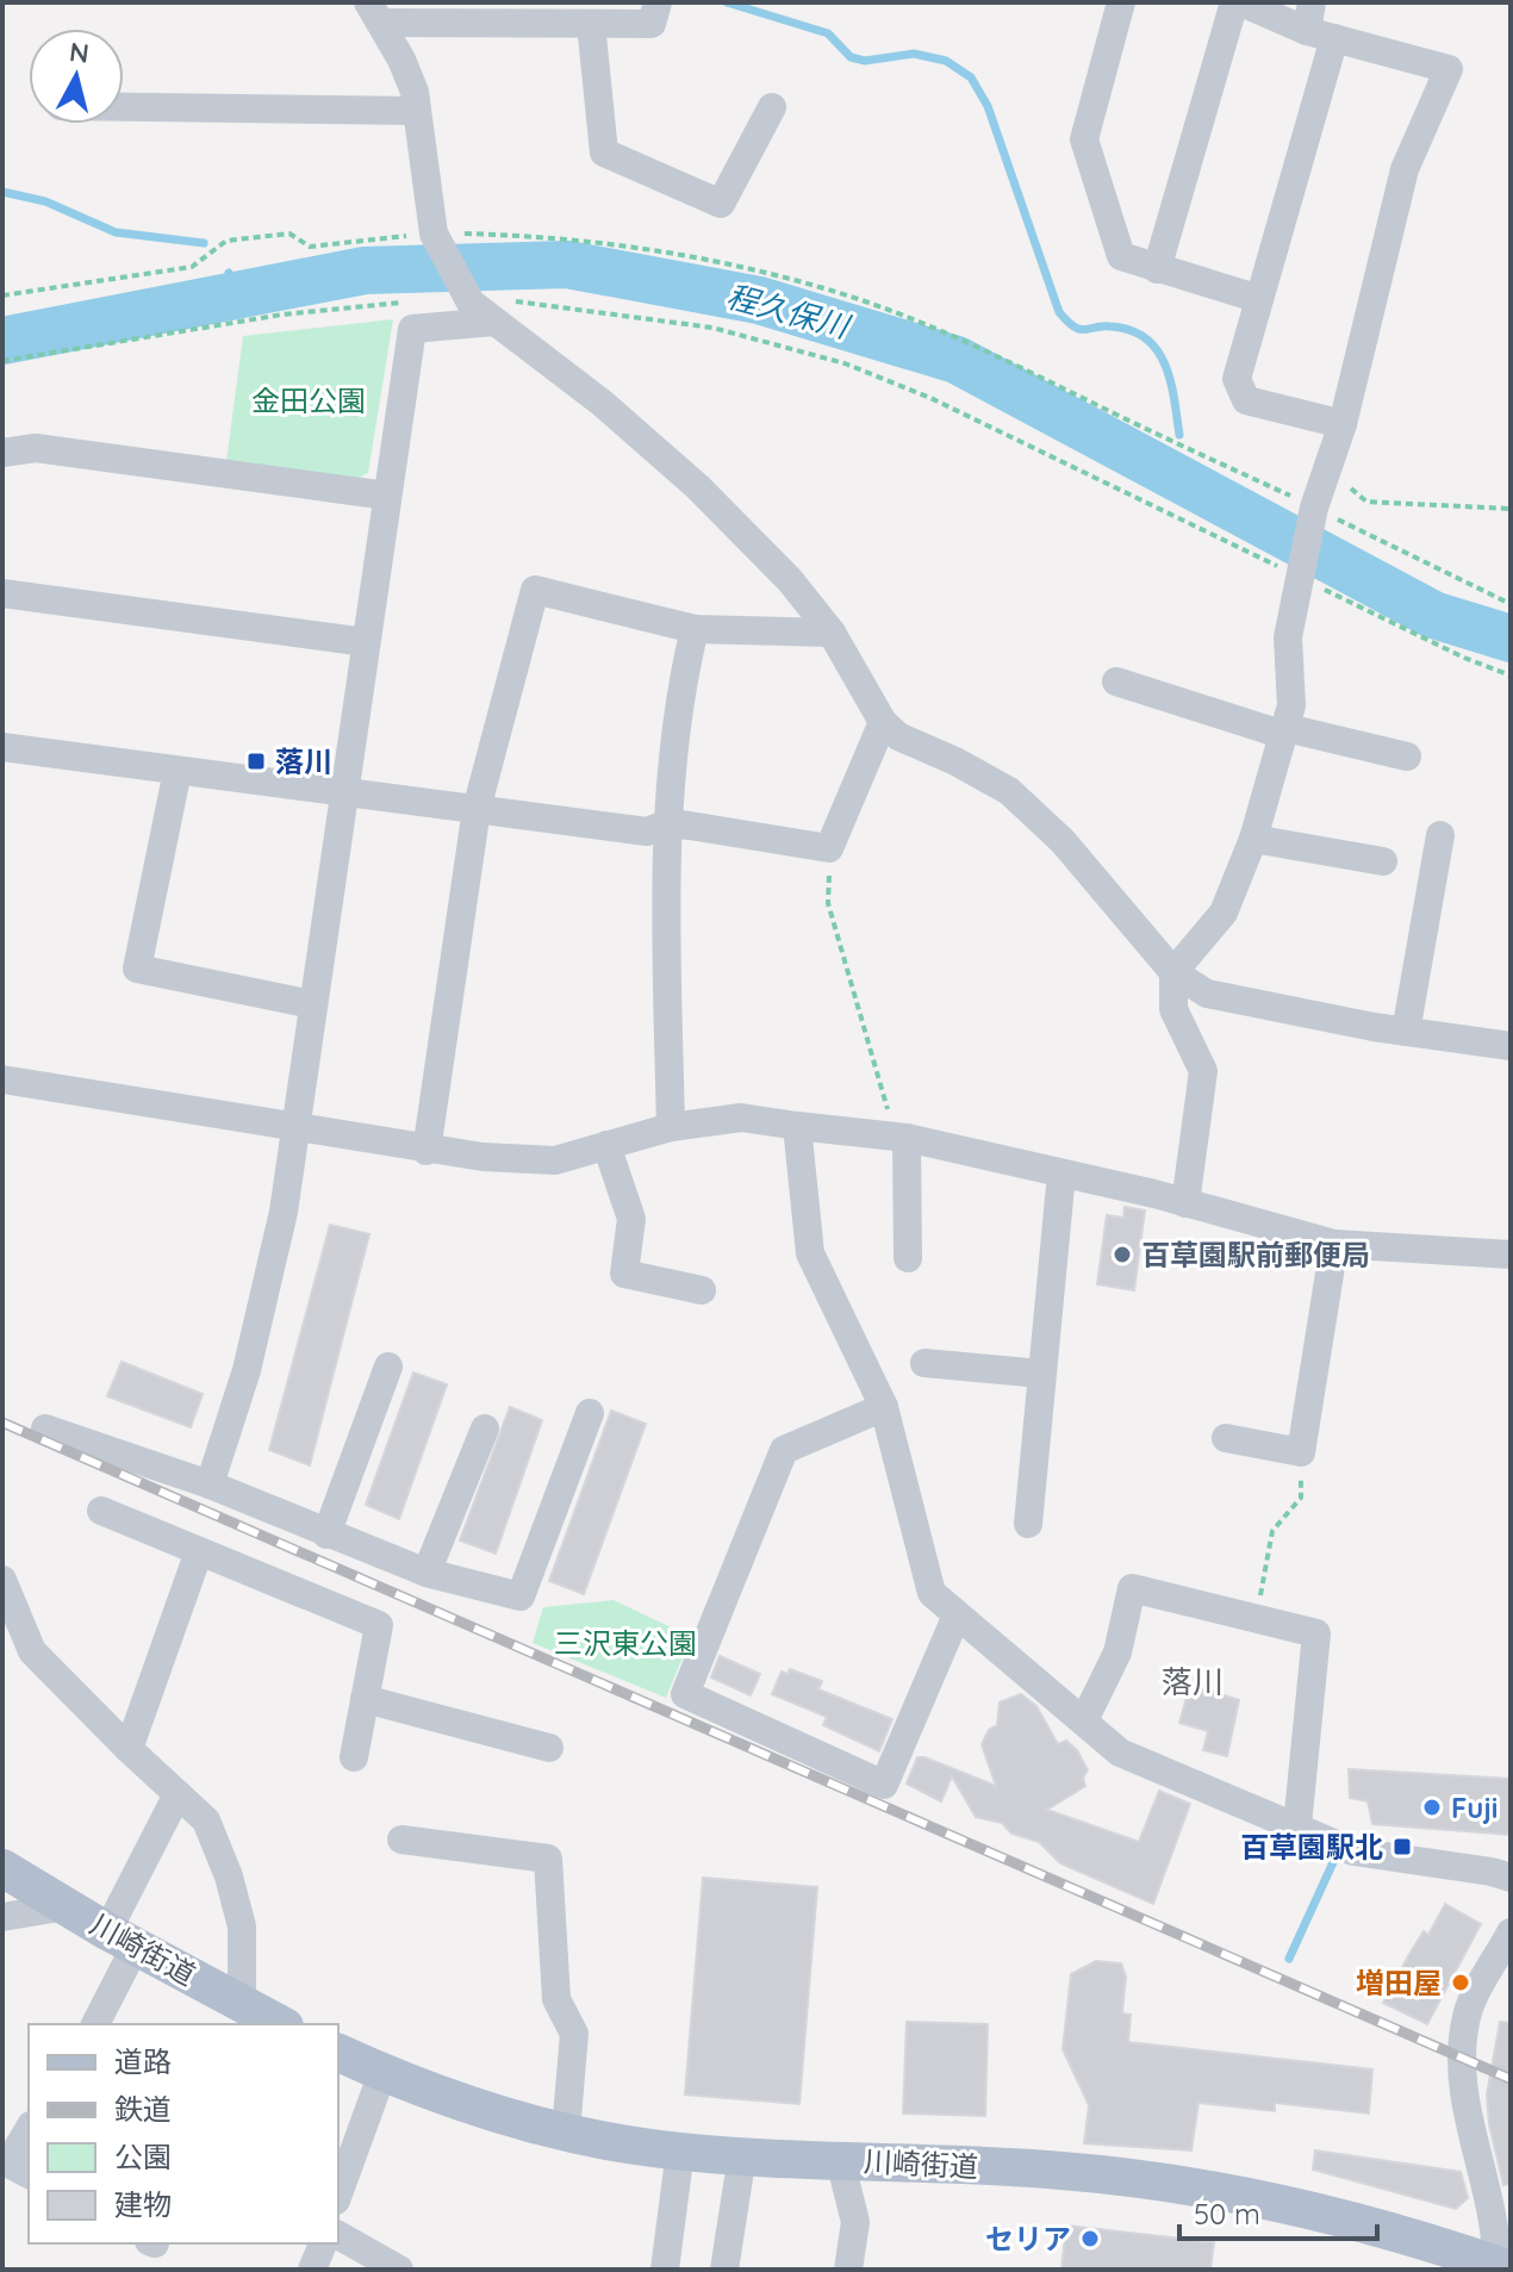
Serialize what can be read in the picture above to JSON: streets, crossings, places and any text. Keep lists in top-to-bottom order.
{
  "streets": {
    "main road": ["川崎街道"]
  },
  "districts": ["落川"],
  "water": ["程久保川"],
  "parks": ["金田公園", "三沢東公園"],
  "places": {
    "transit": ["落川", "百草園駅北"],
    "other": [
      "百草園駅前郵便局",
      "Fuji",
      "増田屋",
      "セリア"
    ]
  },
  "legend": [
    "道路",
    "鉄道",
    "公園",
    "建物"
  ],
  "scale_bar": "50 m",
  "north": "top"
}
